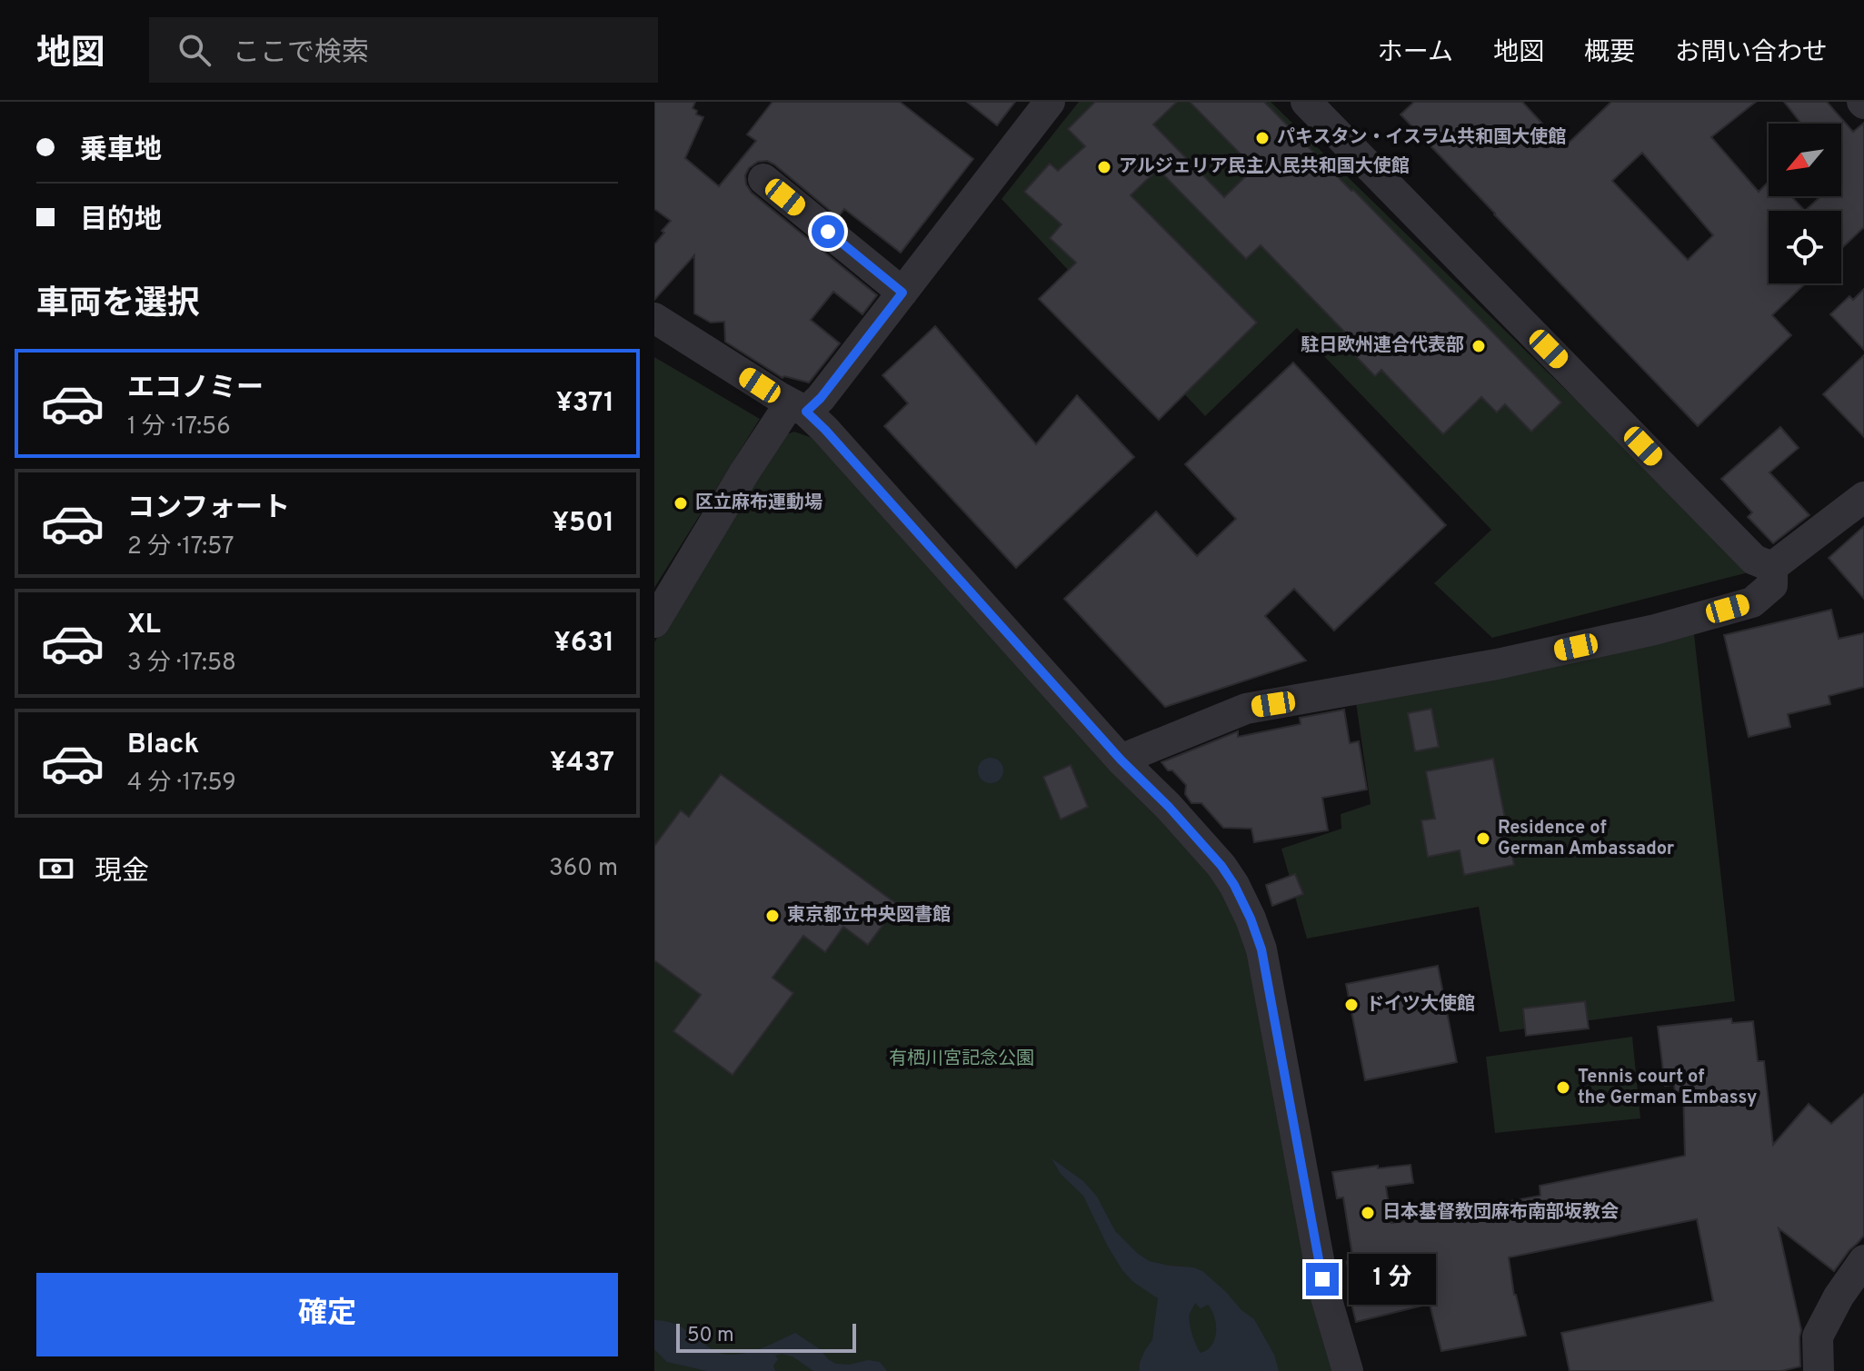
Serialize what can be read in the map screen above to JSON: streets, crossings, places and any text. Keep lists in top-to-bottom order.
{
  "parks": ["有栖川宮記念公園"],
  "places": [
    "パキスタン・イスラム共和国大使館",
    "アルジェリア民主人民共和国大使館",
    "駐日欧州連合代表部",
    "区立麻布運動場",
    "Residence of German Ambassador",
    "東京都立中央図書館",
    "ドイツ大使館",
    "Tennis court of the German Embassy",
    "日本基督教団麻布南部坂教会"
  ],
  "scale_bar": "50 m",
  "north": "bottom left",
  "page": {
    "header": "地図",
    "search": "ここで検索",
    "nav": [
      "ホーム",
      "地図",
      "概要",
      "お問い合わせ"
    ],
    "banner": ["乗車地", "目的地"],
    "heading": "車両を選択",
    "list": [
      {
        "name": "エコノミー",
        "note": "1 分 · 17:56",
        "value": "¥371"
      },
      {
        "name": "コンフォート",
        "note": "2 分 · 17:57",
        "value": "¥501"
      },
      {
        "name": "XL",
        "note": "3 分 · 17:58",
        "value": "¥631"
      },
      {
        "name": "Black",
        "note": "4 分 · 17:59",
        "value": "¥437"
      }
    ],
    "pay": ["現金", "360 m"],
    "bubble": "1 分",
    "buttons": "確定",
    "scale": "50 m"
  }
}
